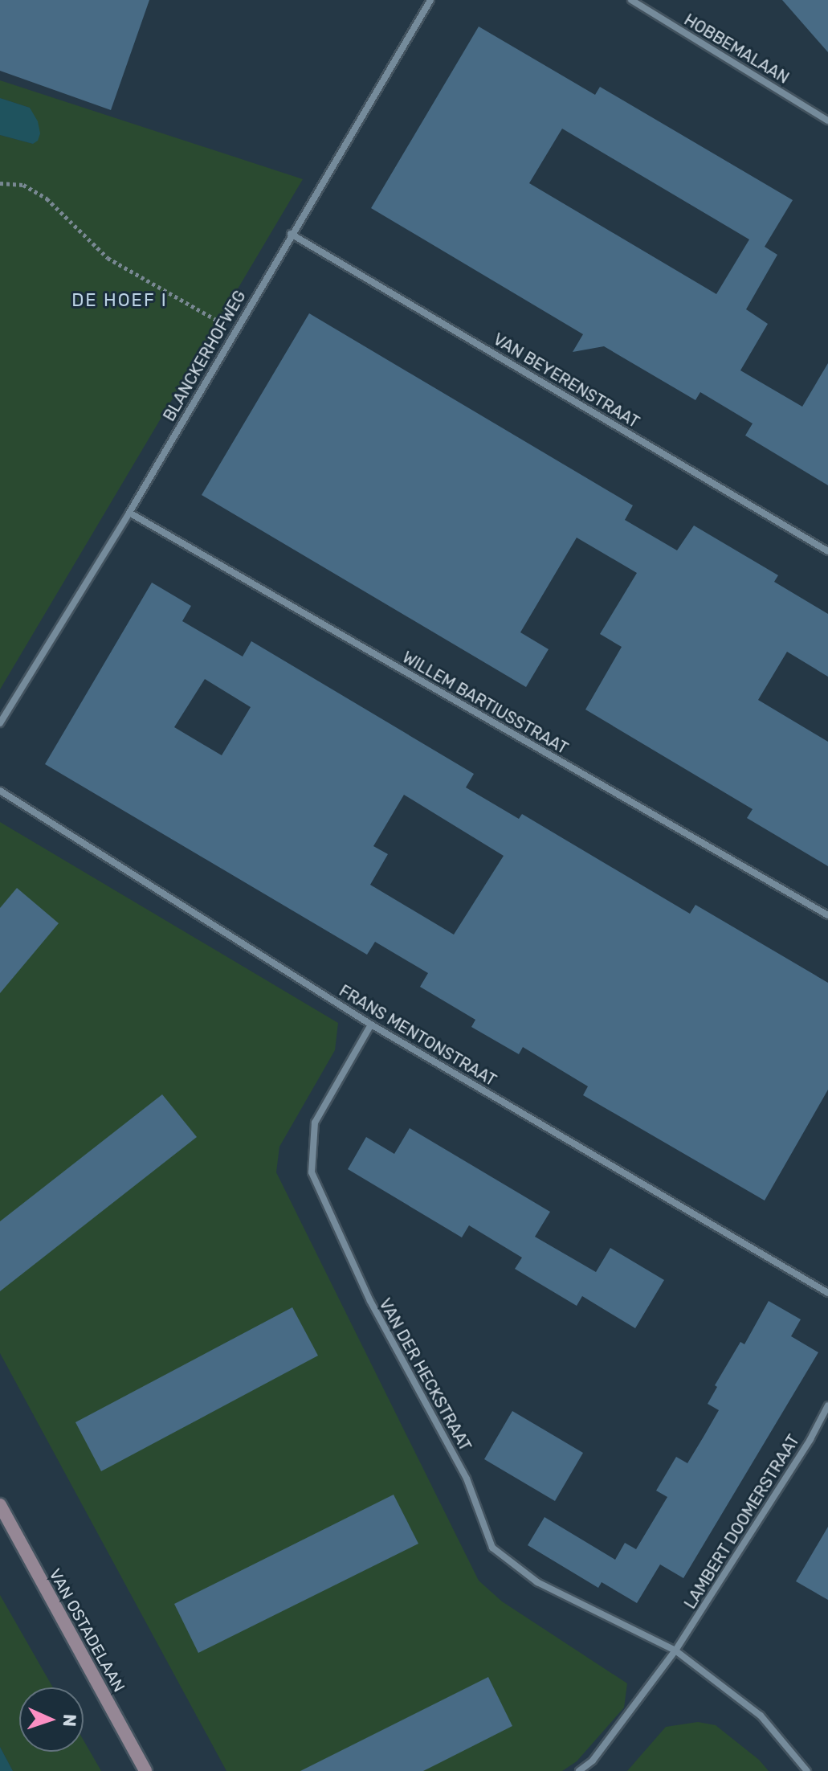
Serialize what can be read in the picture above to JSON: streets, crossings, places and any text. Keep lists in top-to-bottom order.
{
  "streets": {
    "street": [
      "HOBBEMALAAN",
      "BLANCKERHOFWEG",
      "VAN BEYERENSTRAAT",
      "WILLEM BARTIUSSTRAAT",
      "FRANS MENTONSTRAAT",
      "VAN DER HECKSTRAAT",
      "LAMBERT DOOMERSTRAAT",
      "VAN OSTADELAAN"
    ]
  },
  "crossings": [
    ["BLANCKERHOFWEG", "VAN BEYERENSTRAAT"],
    ["BLANCKERHOFWEG", "WILLEM BARTIUSSTRAAT"],
    ["FRANS MENTONSTRAAT", "VAN DER HECKSTRAAT"],
    ["VAN DER HECKSTRAAT", "LAMBERT DOOMERSTRAAT"]
  ],
  "districts": ["DE HOEF I"],
  "north": "right"
}
